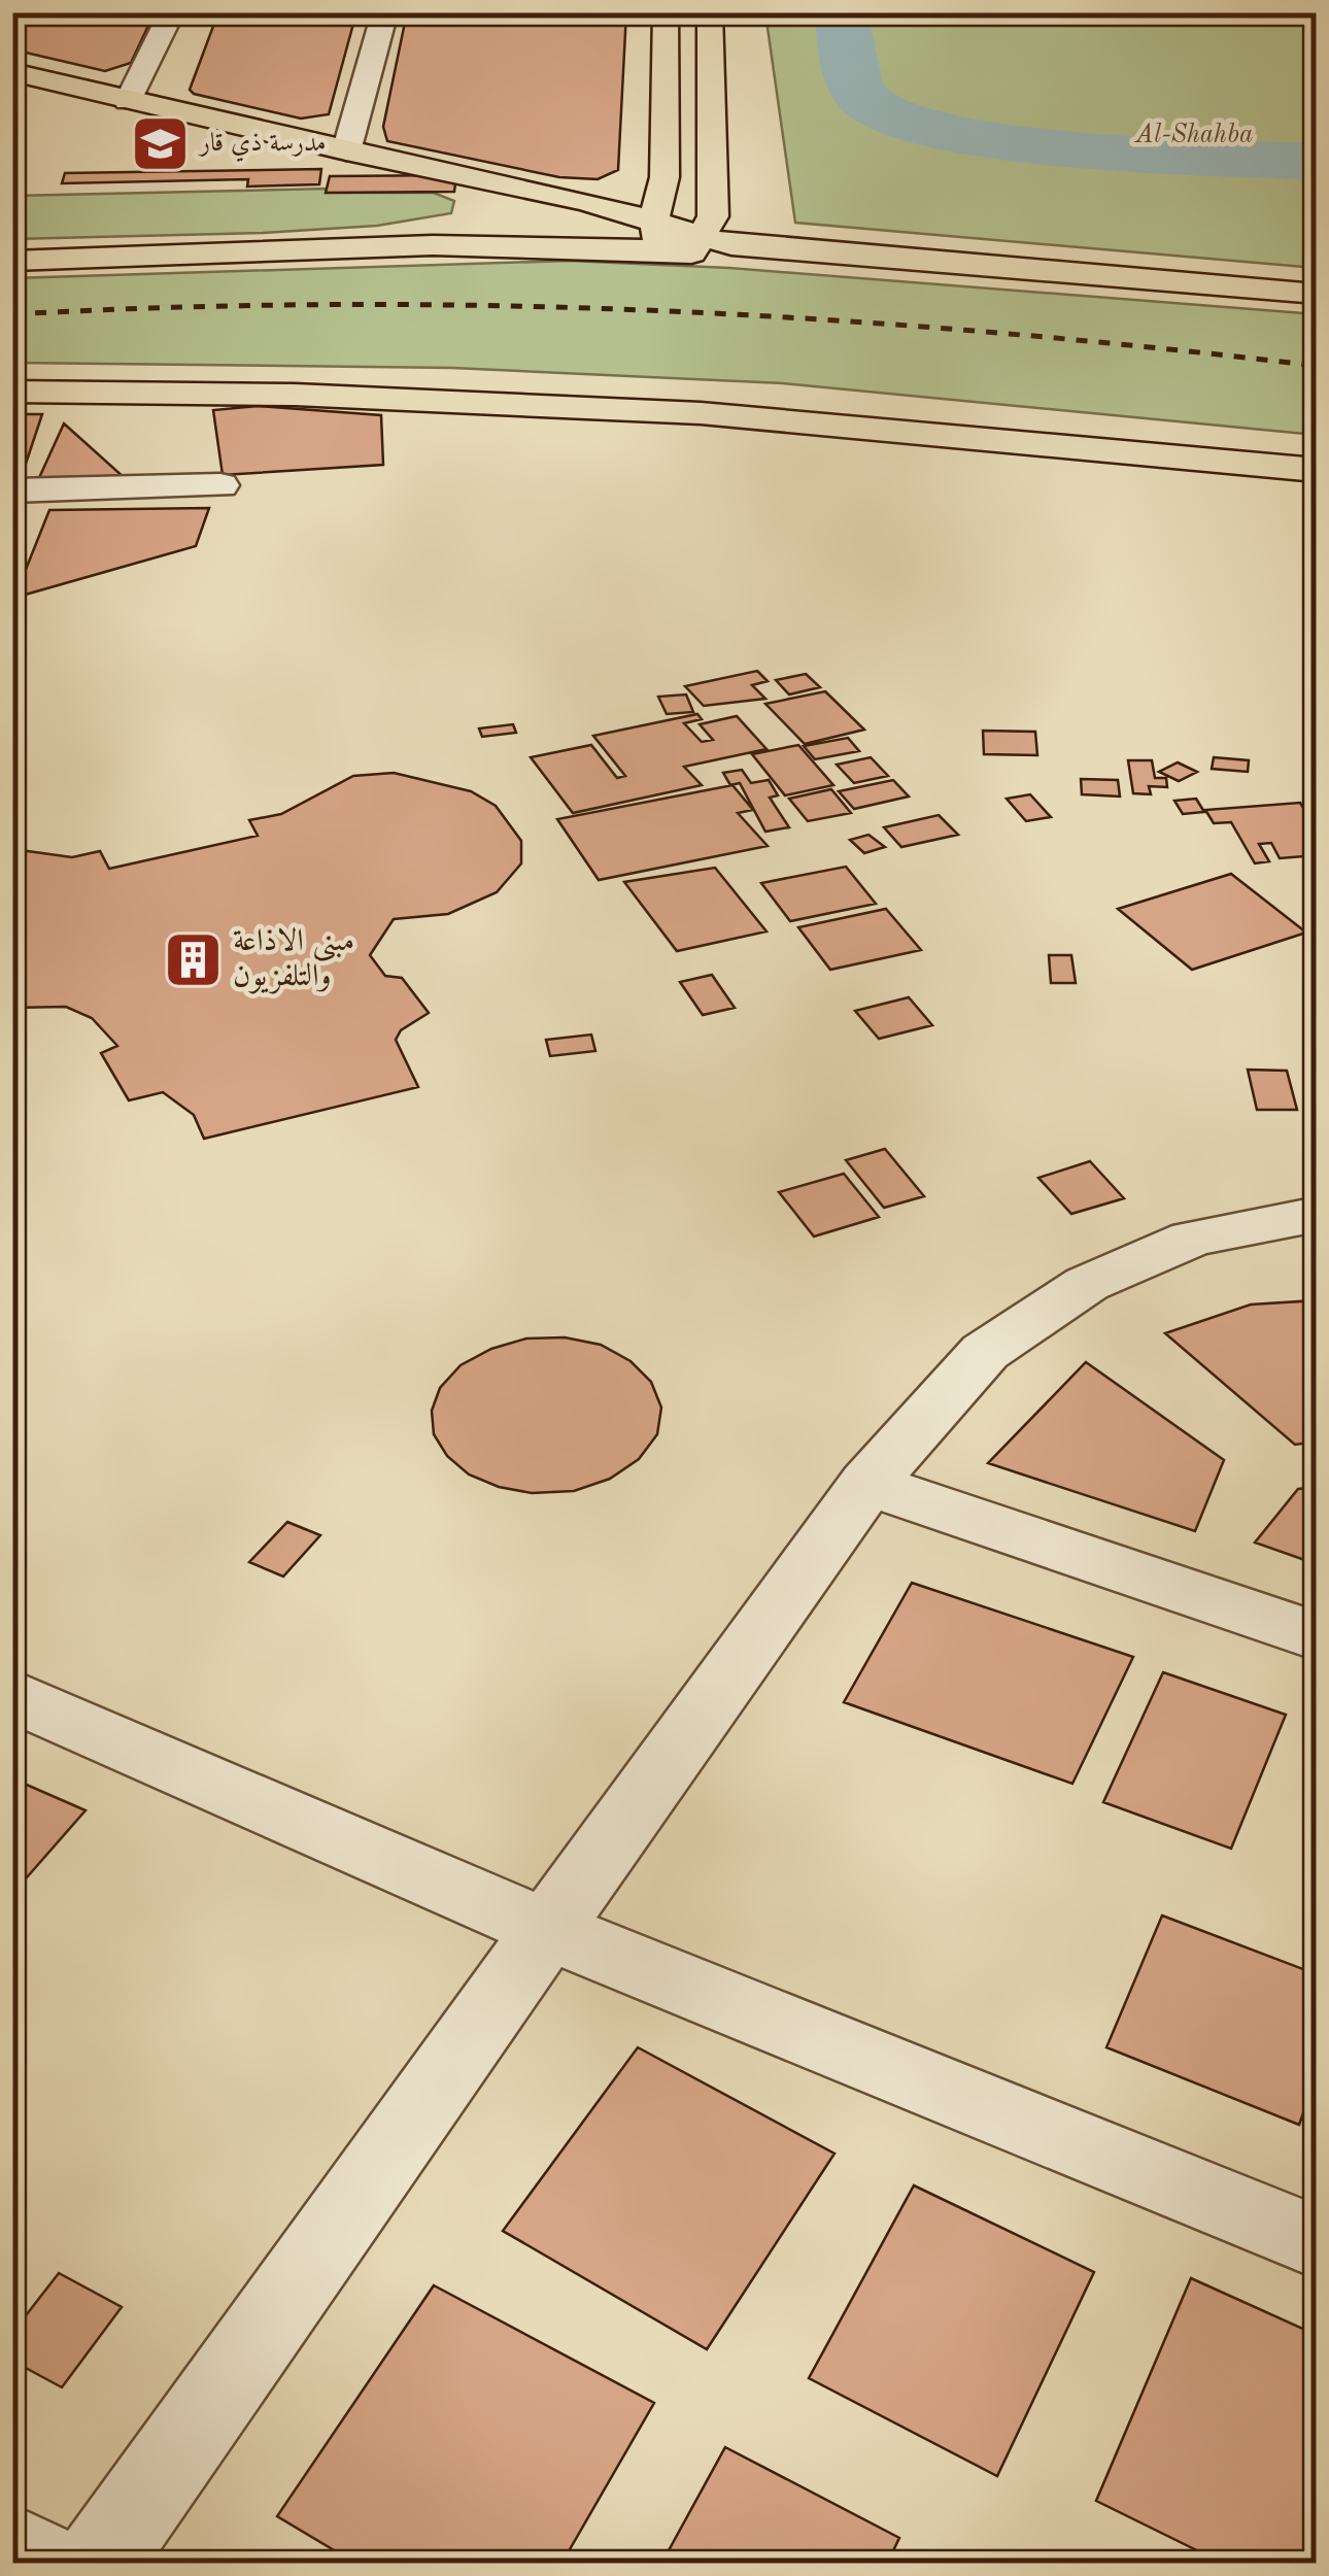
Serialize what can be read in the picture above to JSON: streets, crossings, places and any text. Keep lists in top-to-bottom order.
{
  "parks": ["Al-Shahba"],
  "places": {
    "school or university": ["مدرسة ذي قار"],
    "building": ["مبنى الاذاعة والتلفزيون"]
  }
}
